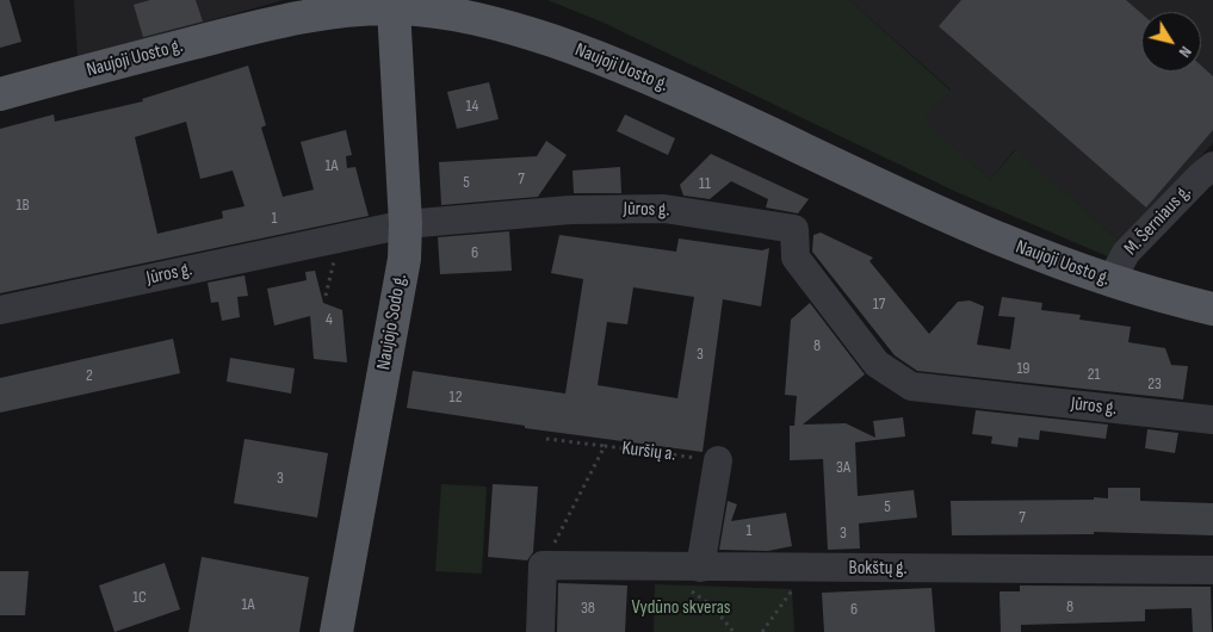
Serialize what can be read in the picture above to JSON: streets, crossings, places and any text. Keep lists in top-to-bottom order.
{
  "streets": {
    "main road": ["Naujoji Uosto g.", "Naujojo Sodo g."],
    "street": ["Jūros g.", "M. Šerniaus g.", "Bokštų g."],
    "path": ["Kuršių a."]
  },
  "crossings": [
    ["Naujoji Uosto g.", "M. Šerniaus g."],
    ["Naujoji Uosto g.", "Naujojo Sodo g."],
    ["Jūros g.", "Naujojo Sodo g."],
    ["Kuršių a.", "Bokštų g."]
  ],
  "parks": ["Vydūno skveras"],
  "house_numbers": [
    "14",
    "1A",
    "7",
    "5",
    "11",
    "1B",
    "1",
    "6",
    "17",
    "4",
    "8",
    "3",
    "19",
    "21",
    "2",
    "23",
    "12",
    "3A",
    "3",
    "5",
    "7",
    "1",
    "3",
    "1C",
    "1A",
    "8",
    "38",
    "6"
  ],
  "north": "bottom right"
}
